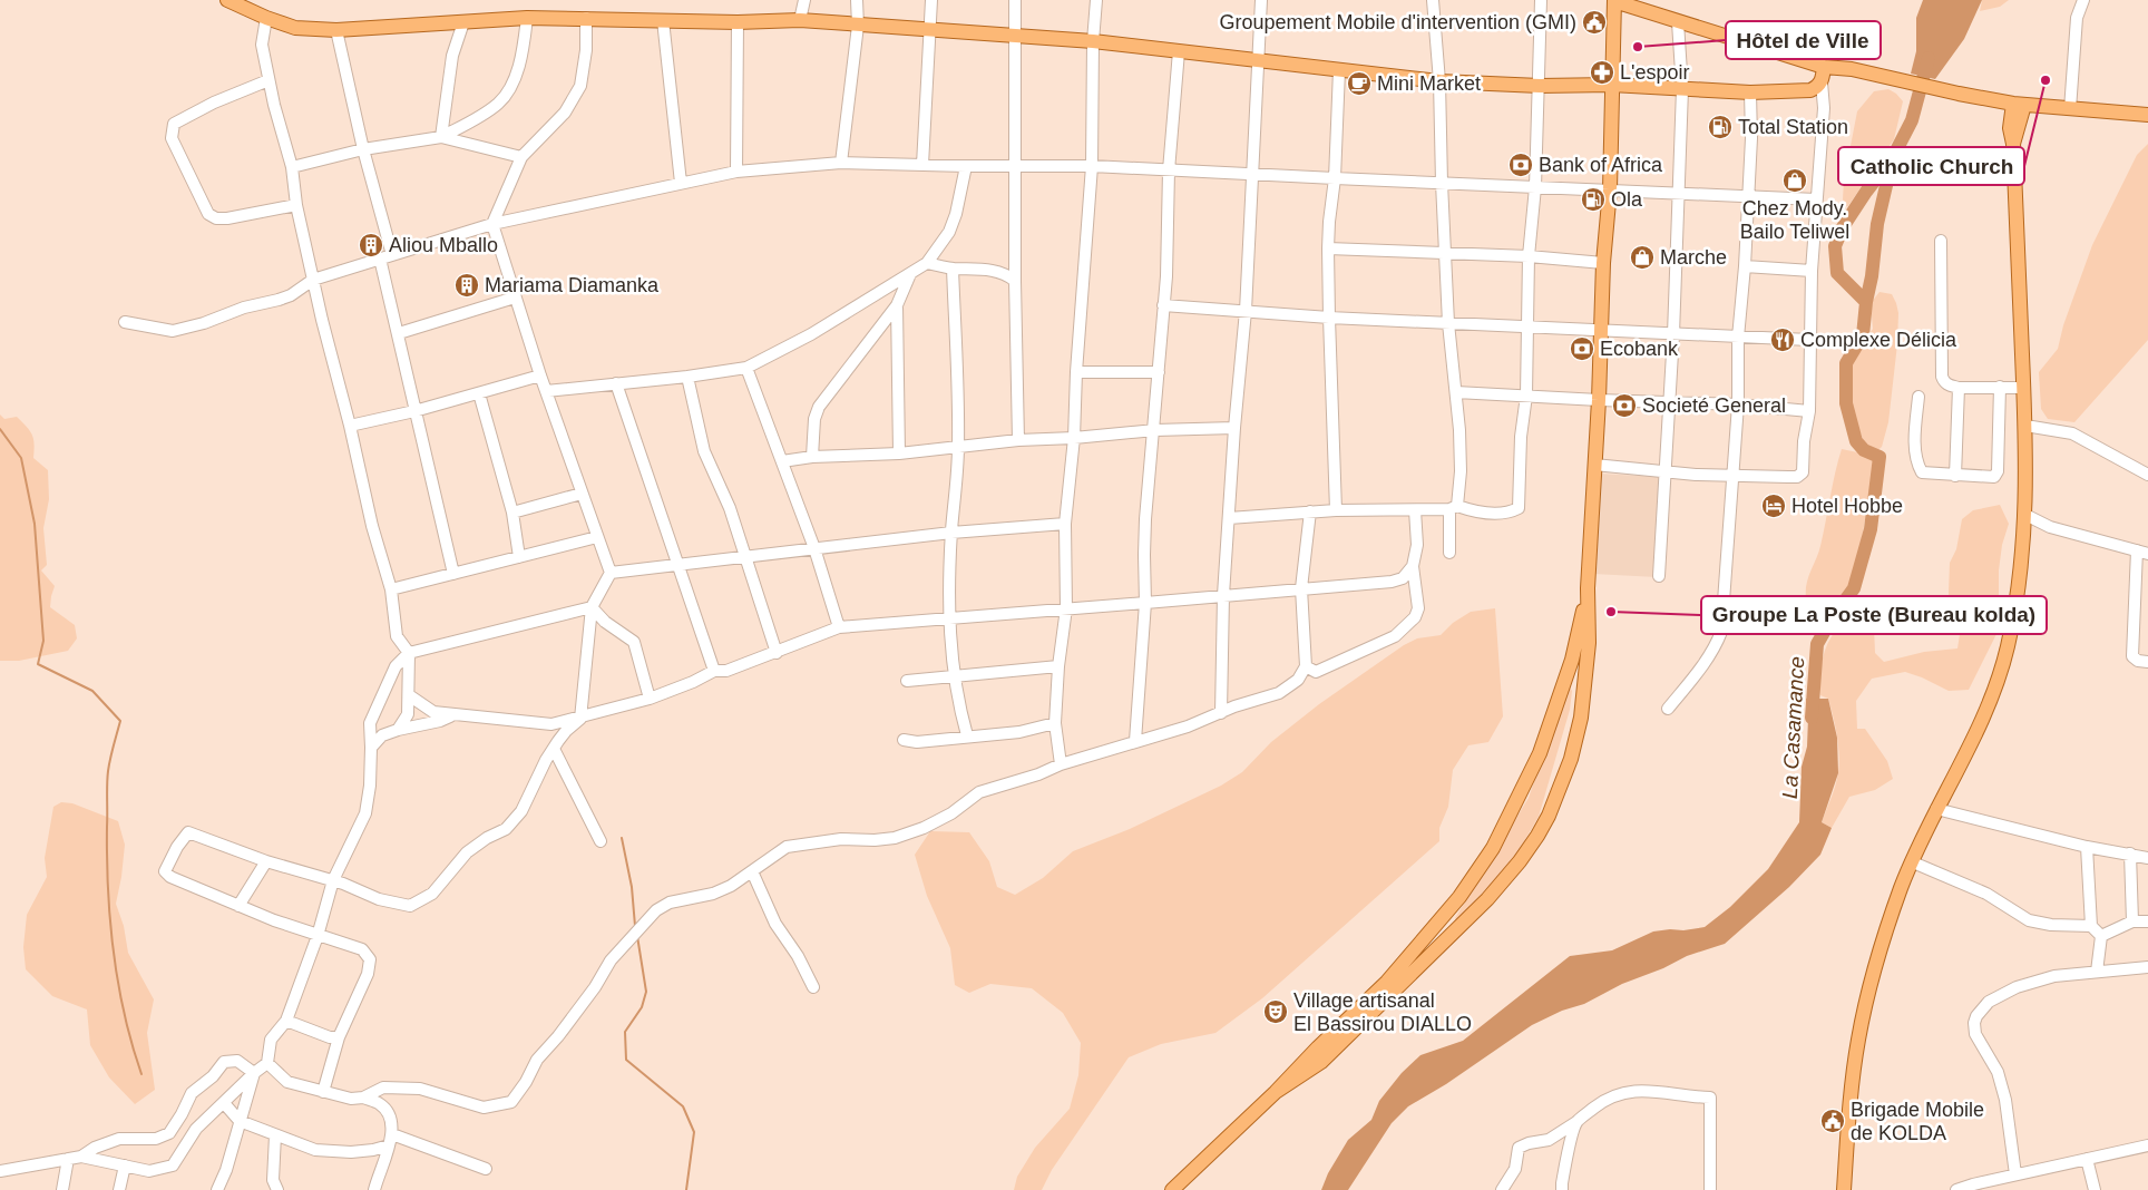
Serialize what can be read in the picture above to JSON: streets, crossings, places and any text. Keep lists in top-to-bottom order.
{
  "water": ["La Casamance"],
  "places": {
    "public building": ["Groupement Mobile d'intervention (GMI)", "Brigade Mobile de KOLDA"],
    "other": ["Hôtel de Ville", "Catholic Church", "Groupe La Poste (Bureau kolda)"],
    "pharmacy": ["L'espoir"],
    "cafe": ["Mini Market"],
    "fuel station": ["Total Station", "Ola"],
    "bank": ["Bank of Africa", "Ecobank", "Societé General"],
    "shop": ["Chez Mody. Bailo Teliwel", "Marche"],
    "building": ["Aliou Mballo", "Mariama Diamanka"],
    "restaurant": ["Complexe Délicia"],
    "hotel": ["Hotel Hobbe"],
    "theatre": ["Village artisanal El Bassirou DIALLO"]
  }
}
